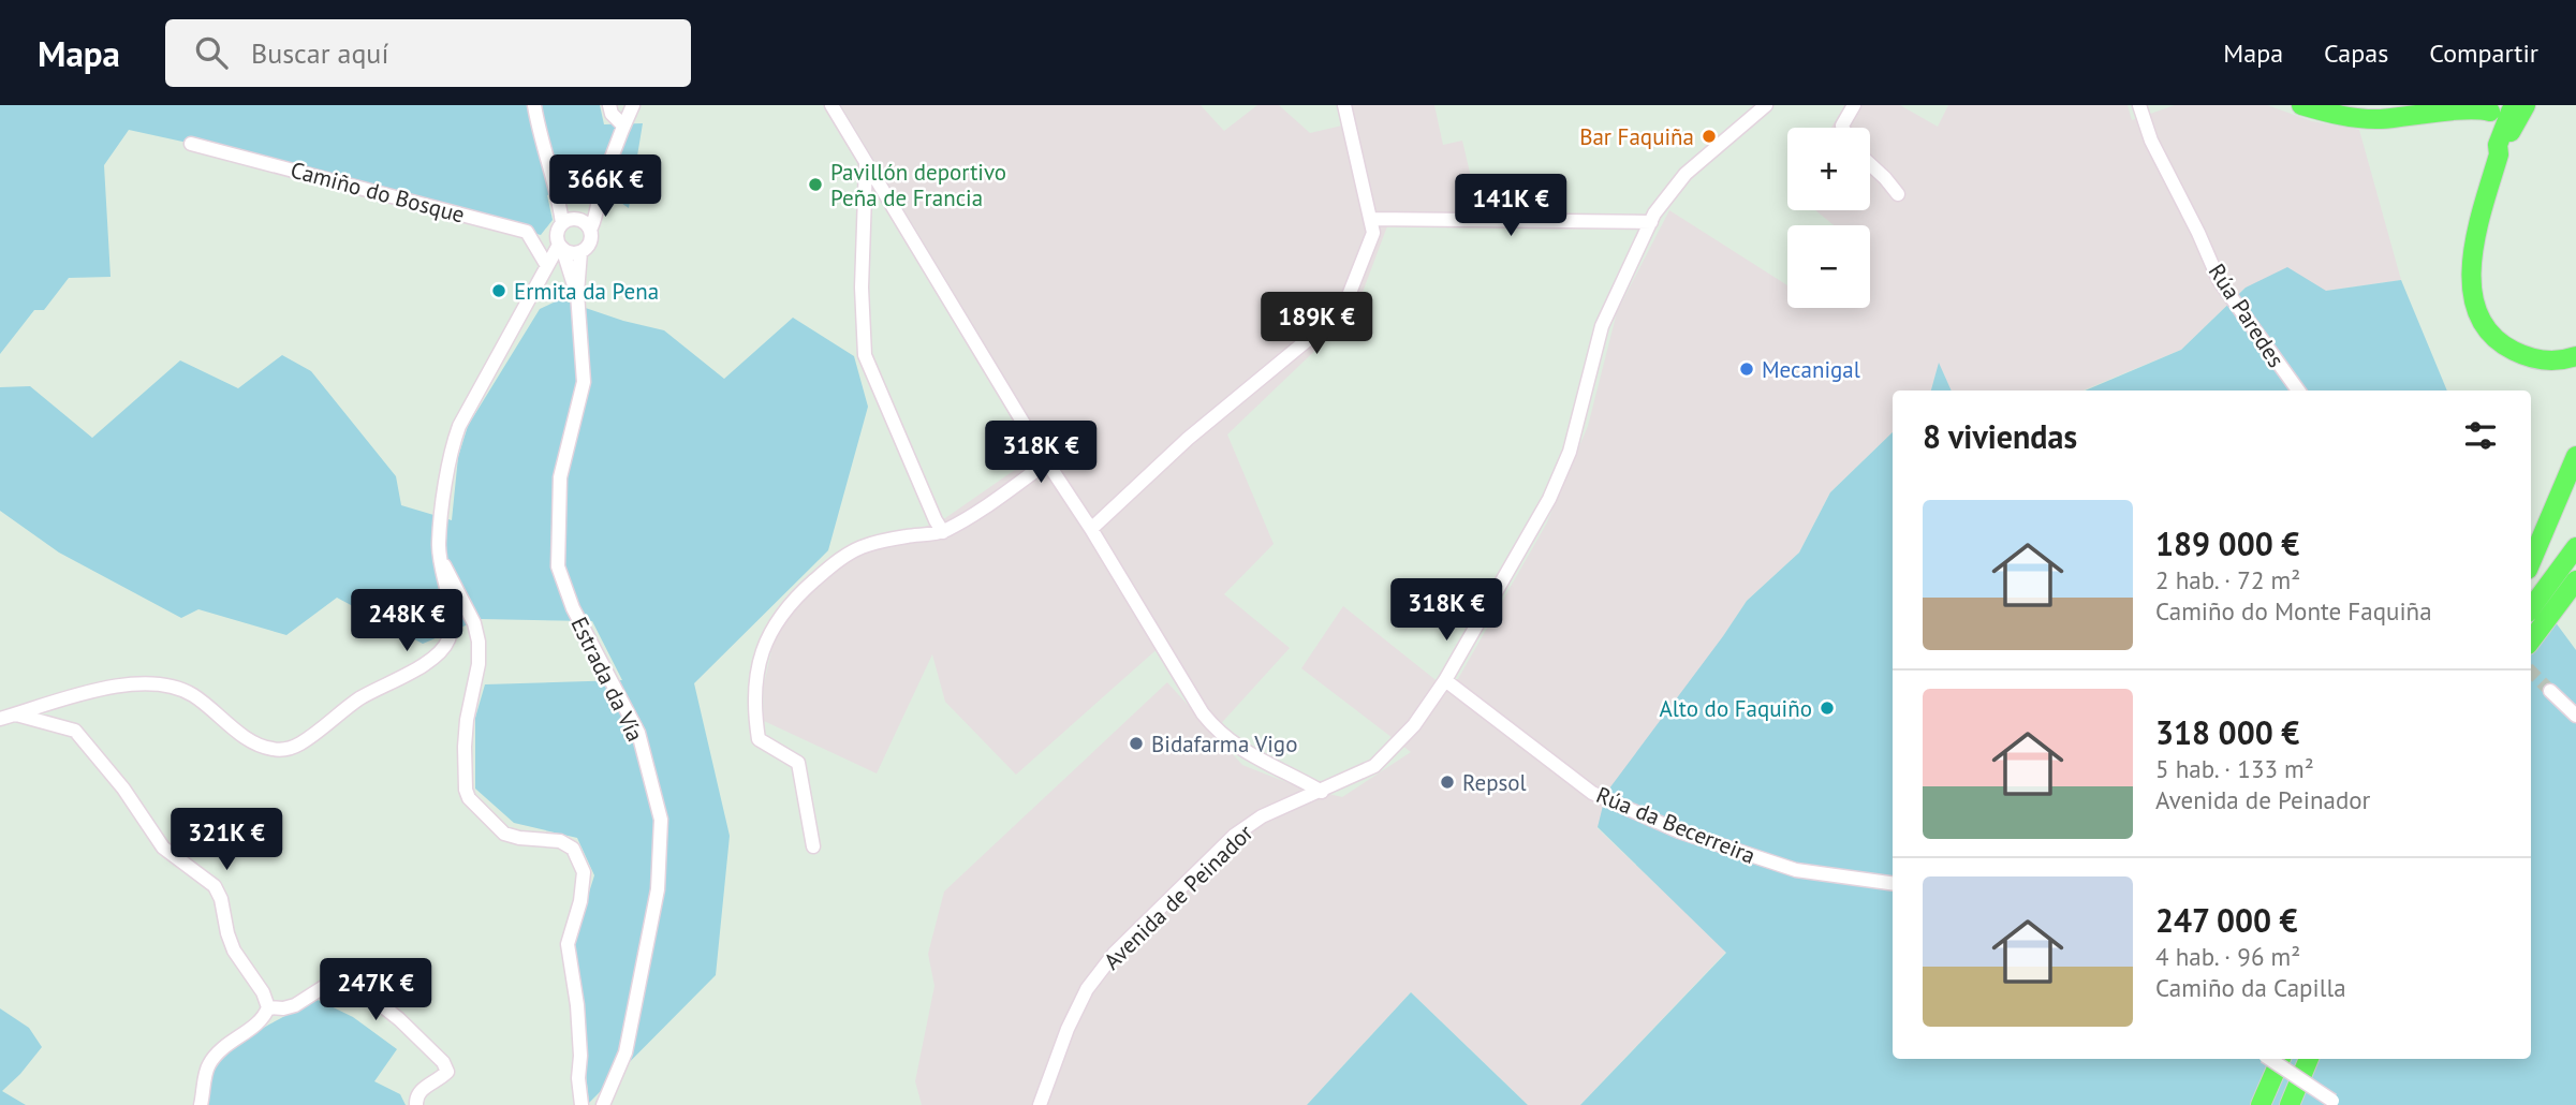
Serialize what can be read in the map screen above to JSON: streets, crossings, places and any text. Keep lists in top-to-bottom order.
{
  "streets": {
    "street": [
      "Camiño do Bosque",
      "Rúa Paredes",
      "Estrada da Vía",
      "Rúa da Becerreira",
      "Avenida de Peinador"
    ]
  },
  "crossings": [
    ["Rúa da Becerreira", "Avenida de Peinador"]
  ],
  "places": [
    "Bar Faquiña",
    "Pavillón deportivo Peña de Francia",
    "Ermita da Pena",
    "Mecanigal",
    "Alto do Faquiño",
    "Bidafarma Vigo",
    "Repsol"
  ],
  "page": {
    "header": "Mapa",
    "search": "Buscar aquí",
    "nav": ["Mapa", "Capas", "Compartir"],
    "map_buttons": ["+", "−"],
    "price": [
      "366K €",
      "141K €",
      "189K €",
      "318K €",
      "318K €",
      "248K €",
      "321K €",
      "247K €"
    ],
    "heading": "8 viviendas",
    "list": [
      {
        "name": "189 000 €",
        "note": "2 hab. · 72 m² · Camiño do Monte Faquiña"
      },
      {
        "name": "318 000 €",
        "note": "5 hab. · 133 m² · Avenida de Peinador"
      },
      {
        "name": "247 000 €",
        "note": "4 hab. · 96 m² · Camiño da Capilla"
      }
    ]
  }
}
